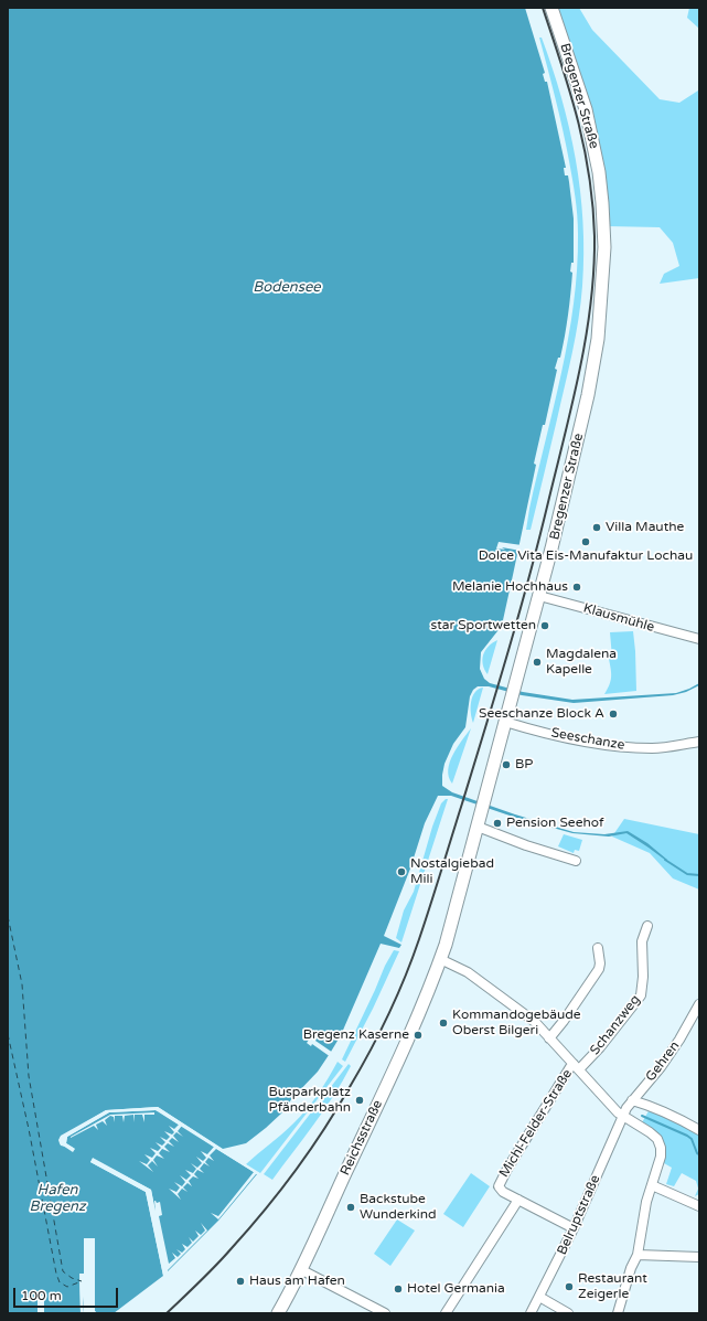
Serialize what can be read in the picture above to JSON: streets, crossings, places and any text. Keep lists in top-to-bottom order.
{
  "streets": {
    "main road": ["Bregenzer Straße", "Reichsstraße"],
    "street": [
      "Klausmühle",
      "Seeschanze",
      "Schanzweg",
      "Gehren",
      "Michl-Felder-Straße",
      "Belruptstraße"
    ]
  },
  "crossings": [
    ["Bregenzer Straße", "Klausmühle"],
    ["Bregenzer Straße", "Seeschanze"],
    ["Bregenzer Straße", "Reichsstraße"],
    ["Schanzweg", "Michl-Felder-Straße"],
    ["Gehren", "Belruptstraße"],
    ["Michl-Felder-Straße", "Belruptstraße"]
  ],
  "water": ["Bodensee", "Hafen Bregenz"],
  "places": [
    "Villa Mauthe",
    "Dolce Vita Eis-Manufaktur Lochau",
    "Melanie Hochhaus",
    "star Sportwetten",
    "Magdalena Kapelle",
    "Seeschanze Block A",
    "BP",
    "Pension Seehof",
    "Nostalgiebad Mili",
    "Kommandogebäude Oberst Bilgeri",
    "Bregenz Kaserne",
    "Busparkplatz Pfänderbahn",
    "Backstube Wunderkind",
    "Haus am Hafen",
    "Restaurant Zeigerle",
    "Hotel Germania"
  ],
  "scale_bar": "100 m"
}
